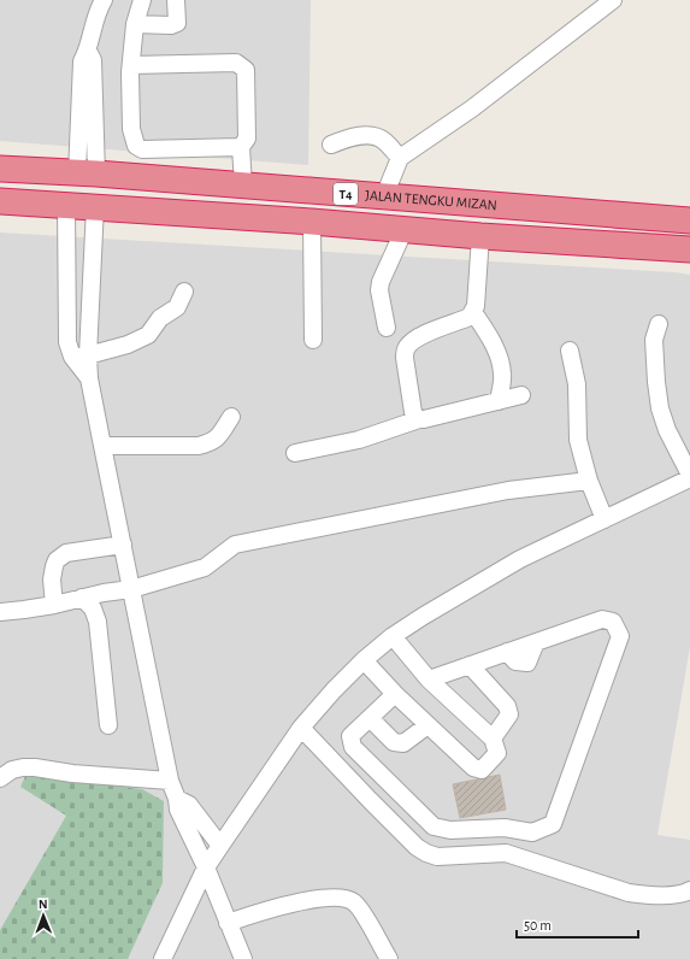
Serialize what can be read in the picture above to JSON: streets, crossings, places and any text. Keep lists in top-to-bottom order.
{
  "streets": {
    "highway": ["T4", "JALAN TENGKU MIZAN"]
  },
  "scale_bar": "50 m",
  "north": "top"
}
